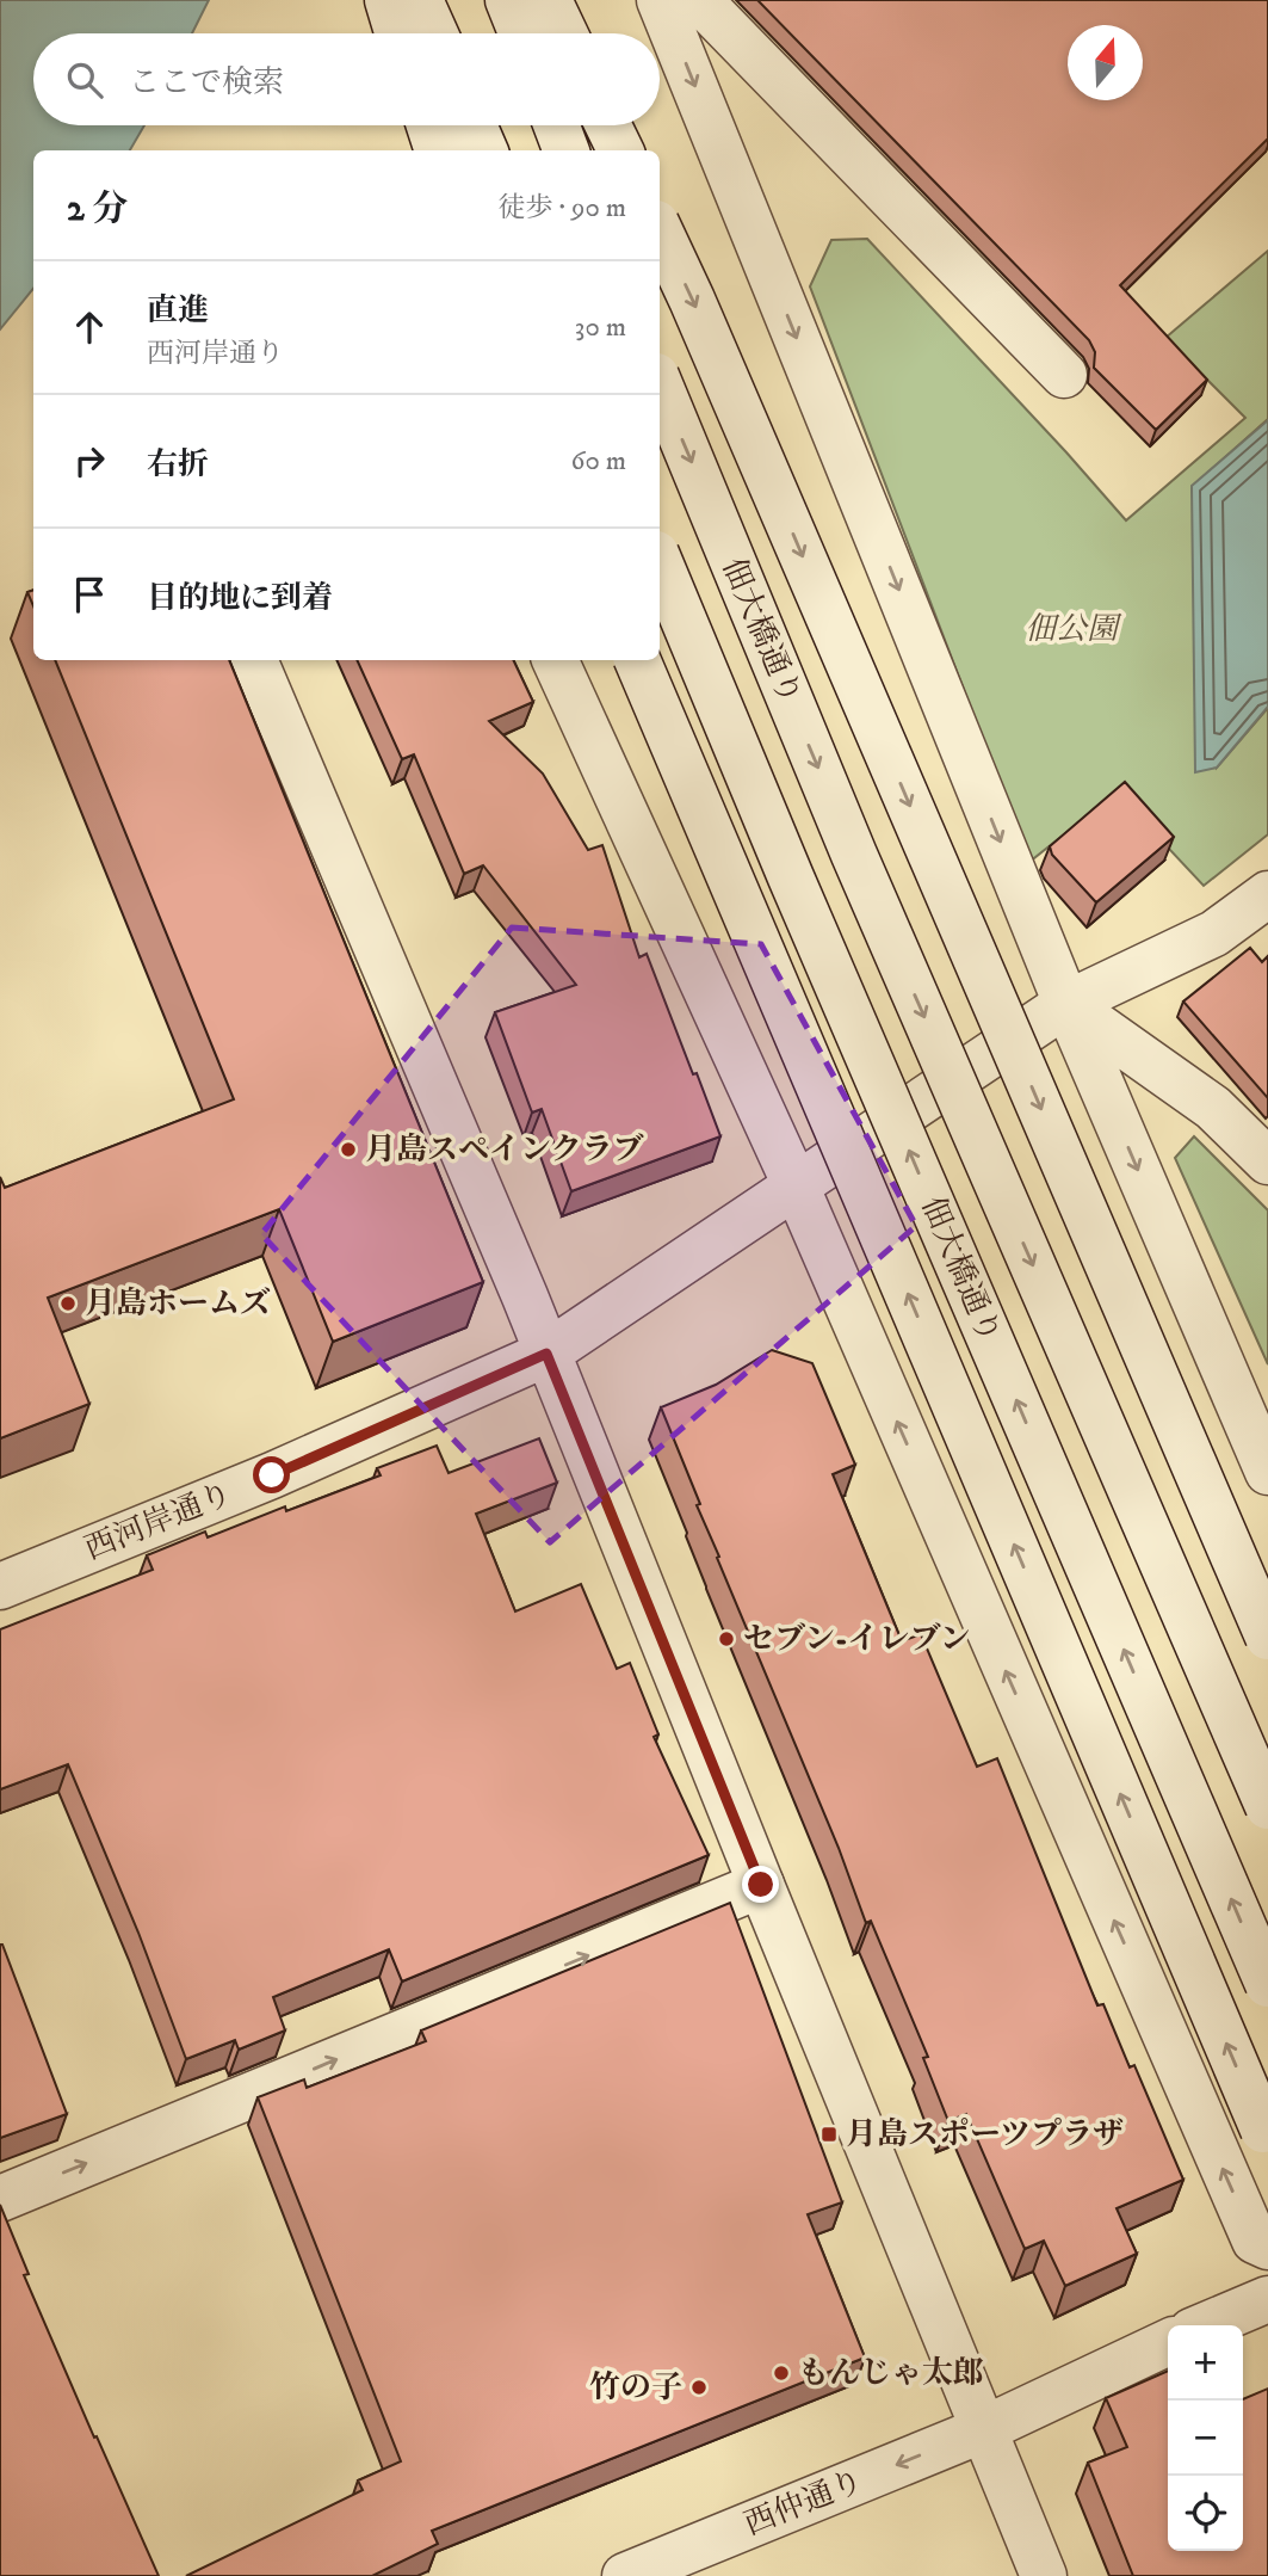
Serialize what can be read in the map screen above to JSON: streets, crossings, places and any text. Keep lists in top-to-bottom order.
{
  "streets": {
    "street": ["佃大橋通り", "西河岸通り", "西仲通り"]
  },
  "one_way": ["西仲通り"],
  "parks": ["佃公園"],
  "places": {
    "other": [
      "月島スペインクラブ",
      "月島ホームズ",
      "セブン-イレブン",
      "もんじゃ太郎",
      "竹の子"
    ],
    "transit": ["月島スポーツプラザ"]
  },
  "north": "top",
  "page": {
    "search": "ここで検索",
    "heading": ["2 分", "徒歩 · 90 m"],
    "list": [
      ["直進", "西河岸通り", "30 m"],
      ["右折", "60 m"],
      "目的地に到着"
    ],
    "map_buttons": ["+", "−"]
  }
}
